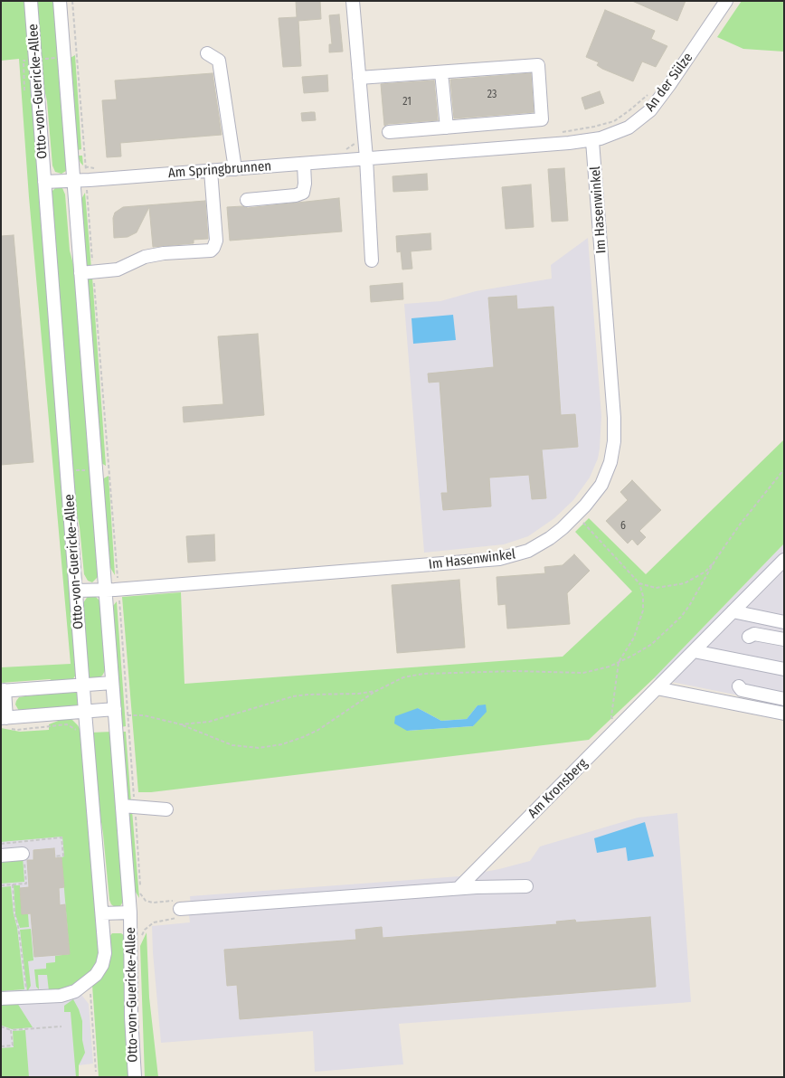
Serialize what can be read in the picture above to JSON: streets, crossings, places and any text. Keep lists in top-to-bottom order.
{
  "streets": {
    "street": [
      "An der Sülze",
      "Otto-von-Guericke-Allee",
      "Am Springbrunnen",
      "Im Hasenwinkel",
      "Am Kronsberg"
    ]
  },
  "crossings": [
    ["An der Sülze", "Am Springbrunnen"],
    ["An der Sülze", "Im Hasenwinkel"],
    ["Otto-von-Guericke-Allee", "Am Springbrunnen"],
    ["Otto-von-Guericke-Allee", "Im Hasenwinkel"],
    ["Am Springbrunnen", "Im Hasenwinkel"]
  ],
  "house_numbers": ["23", "21", "6"]
}
